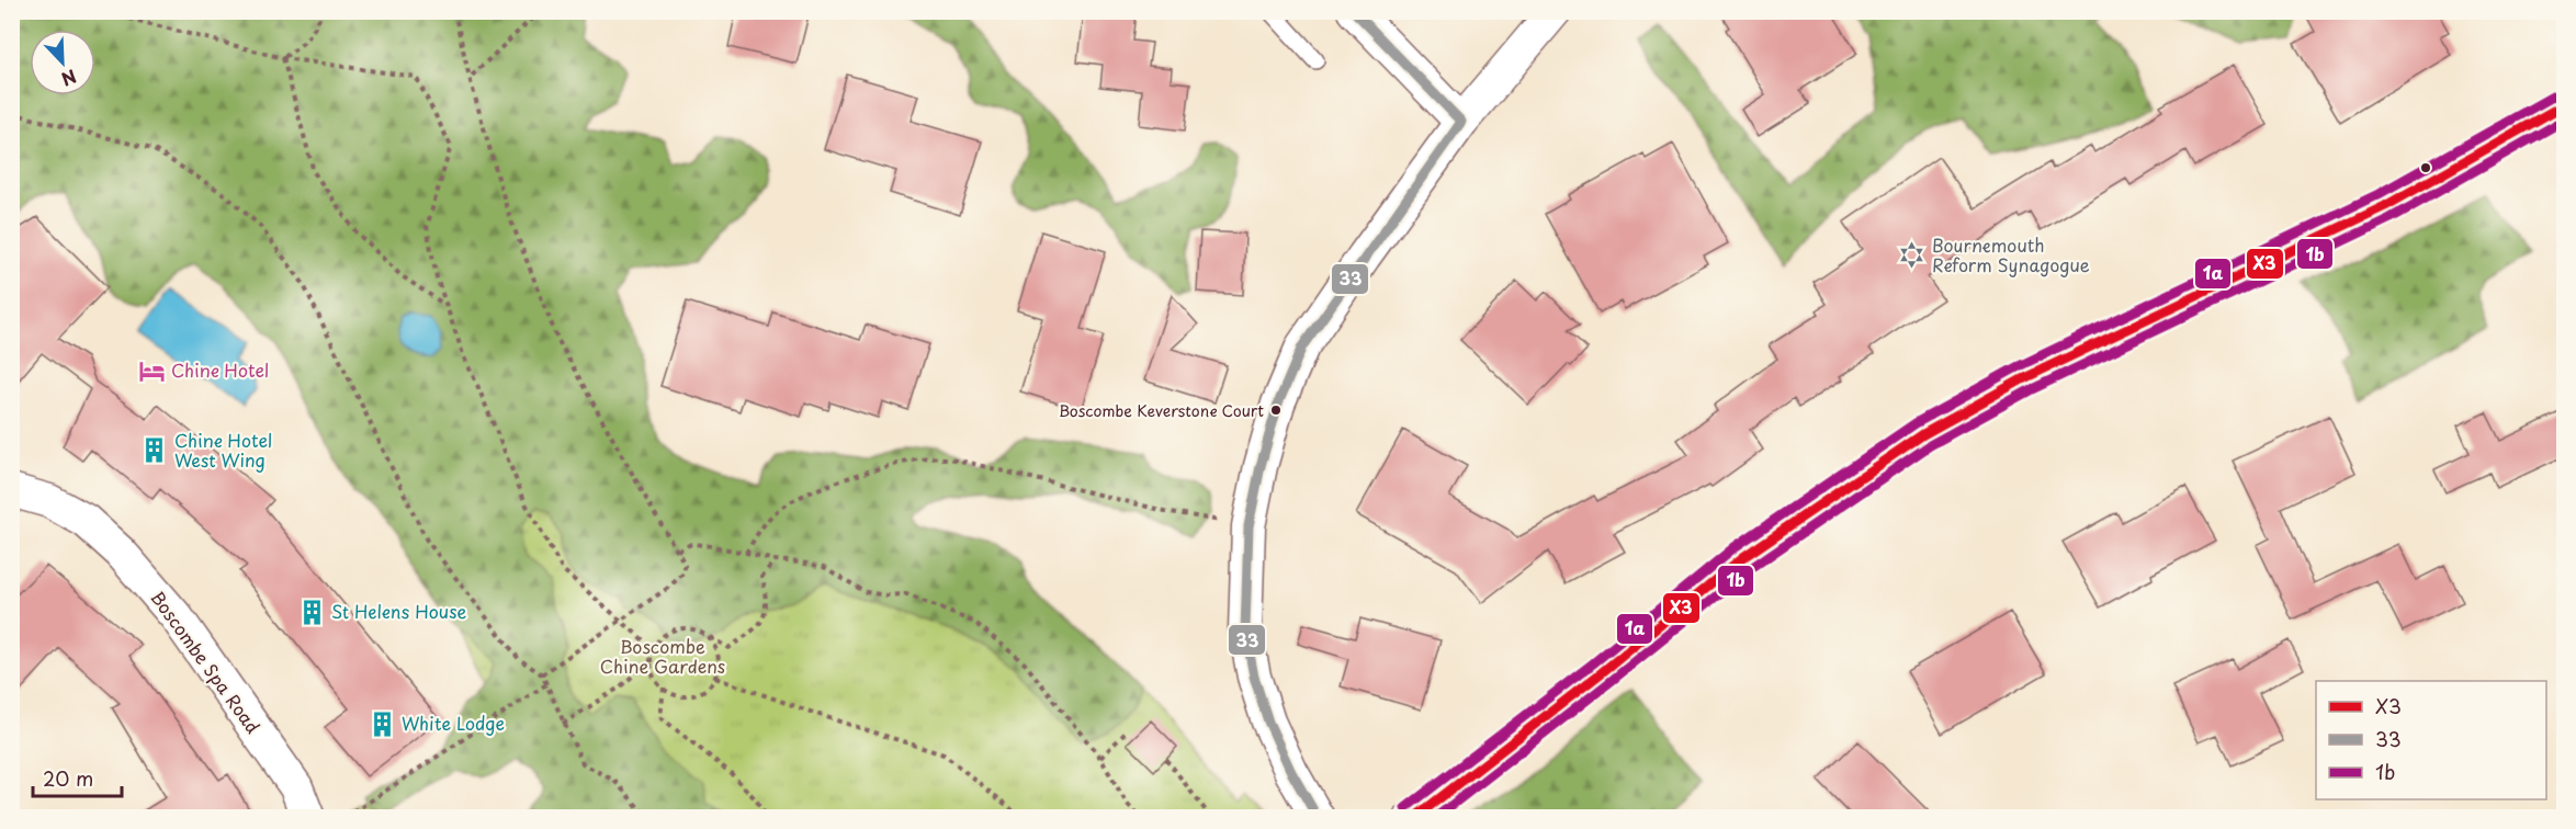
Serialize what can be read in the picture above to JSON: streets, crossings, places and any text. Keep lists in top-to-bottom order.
{
  "streets": {
    "street": ["Boscombe Spa Road"]
  },
  "parks": ["Boscombe Chine Gardens"],
  "places": {
    "synagogue": ["Bournemouth Reform Synagogue"],
    "hotel": ["Chine Hotel"],
    "other": ["Boscombe Keverstone Court"],
    "building": ["Chine Hotel West Wing", "St Helens House", "White Lodge"]
  },
  "lines": [
    "transit line 33",
    "transit line 1a",
    "transit line X3",
    "transit line 1b"
  ],
  "legend": ["X3", "33", "1b"],
  "scale_bar": "20 m",
  "north": "bottom right"
}
